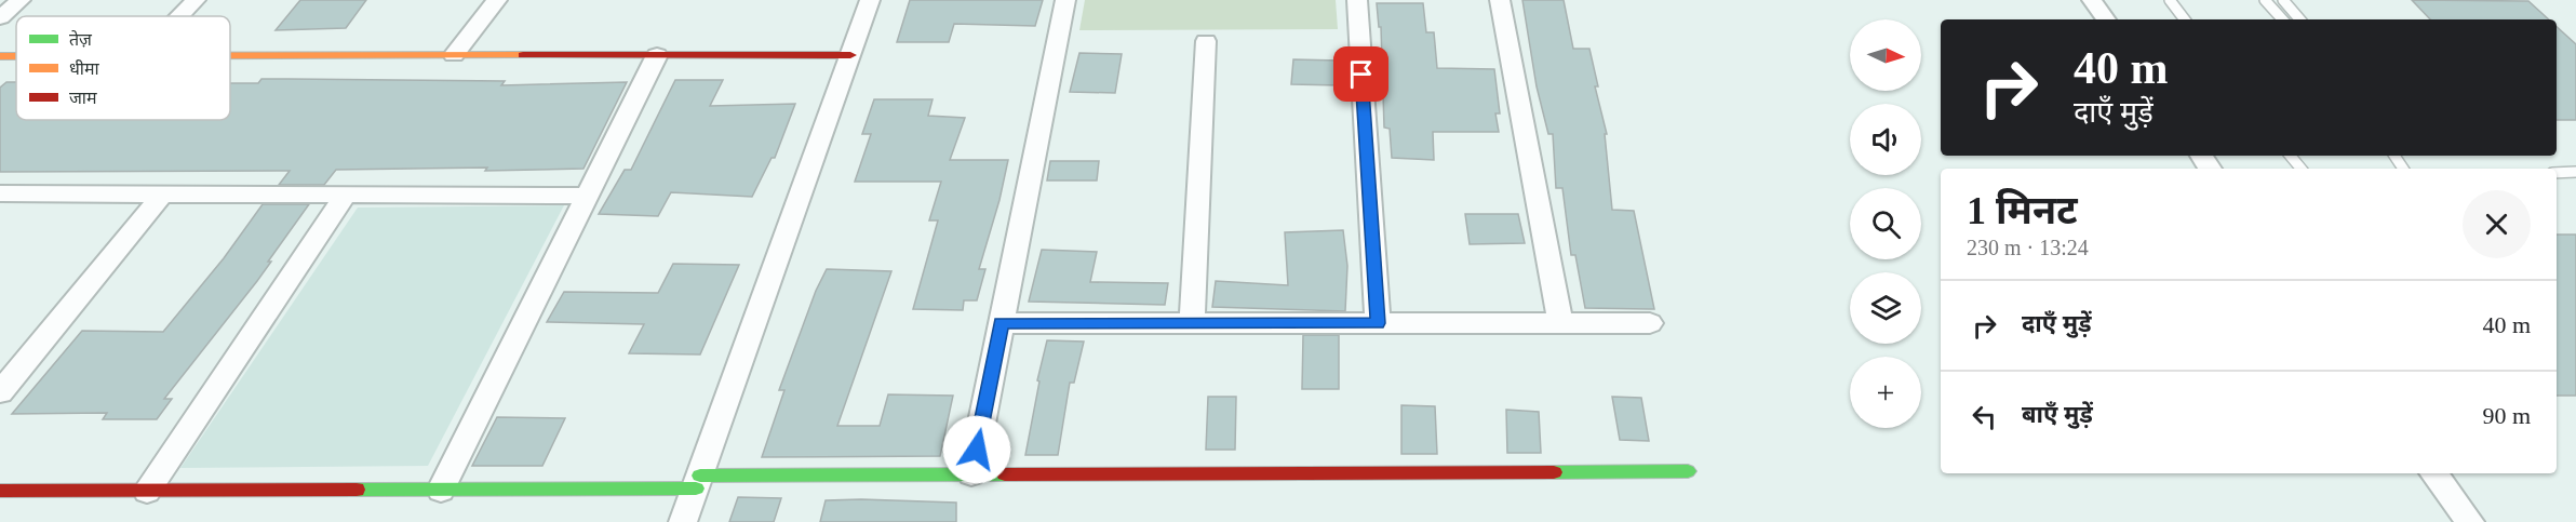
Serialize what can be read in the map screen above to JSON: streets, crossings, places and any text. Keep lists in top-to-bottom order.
{
  "legend": ["तेज़", "धीमा", "जाम"],
  "north": "right",
  "page": {
    "map_buttons": "+",
    "turn": ["40 m", "दाएँ मुड़ें"],
    "heading": ["1 मिनट", "230 m · 13:24"],
    "list": [
      {
        "name": "दाएँ मुड़ें",
        "value": "40 m"
      },
      {
        "name": "बाएँ मुड़ें",
        "value": "90 m"
      }
    ]
  }
}
